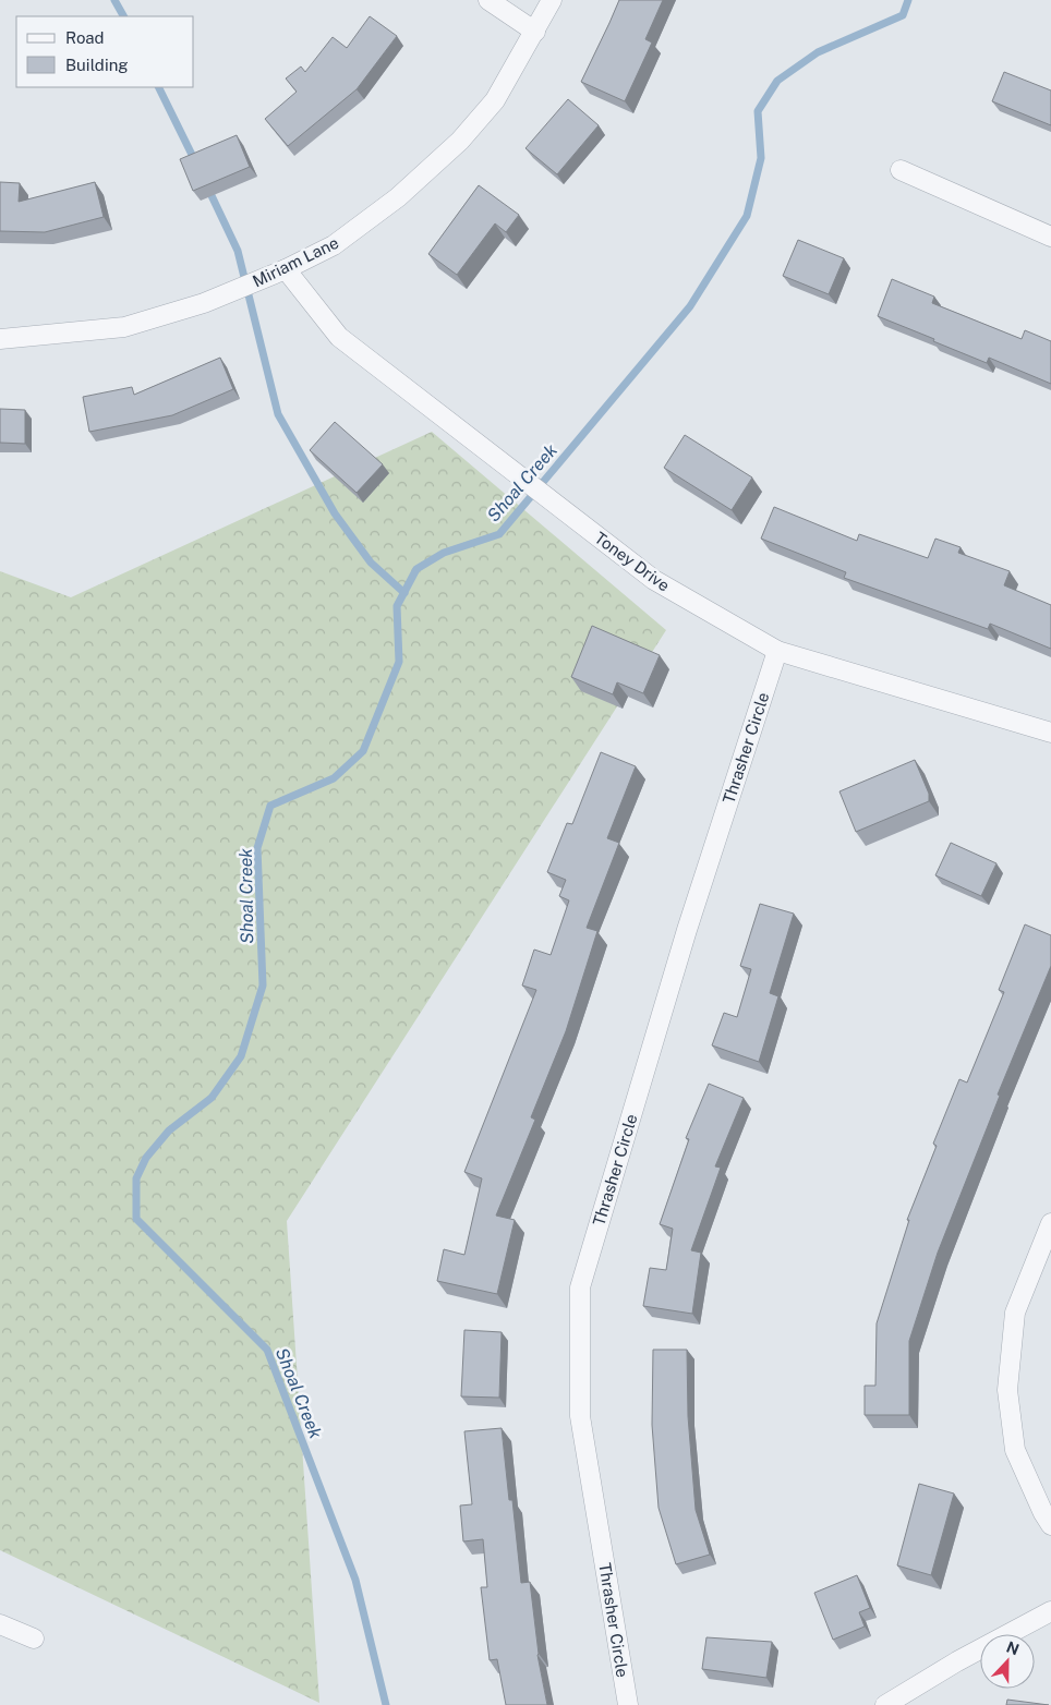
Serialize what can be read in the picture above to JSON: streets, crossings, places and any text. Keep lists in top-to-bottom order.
{
  "streets": {
    "street": ["Miriam Lane", "Toney Drive", "Thrasher Circle"]
  },
  "crossings": [
    ["Miriam Lane", "Toney Drive"],
    ["Toney Drive", "Thrasher Circle"]
  ],
  "water": ["Shoal Creek"],
  "legend": ["Road", "Building"],
  "north": "top"
}
